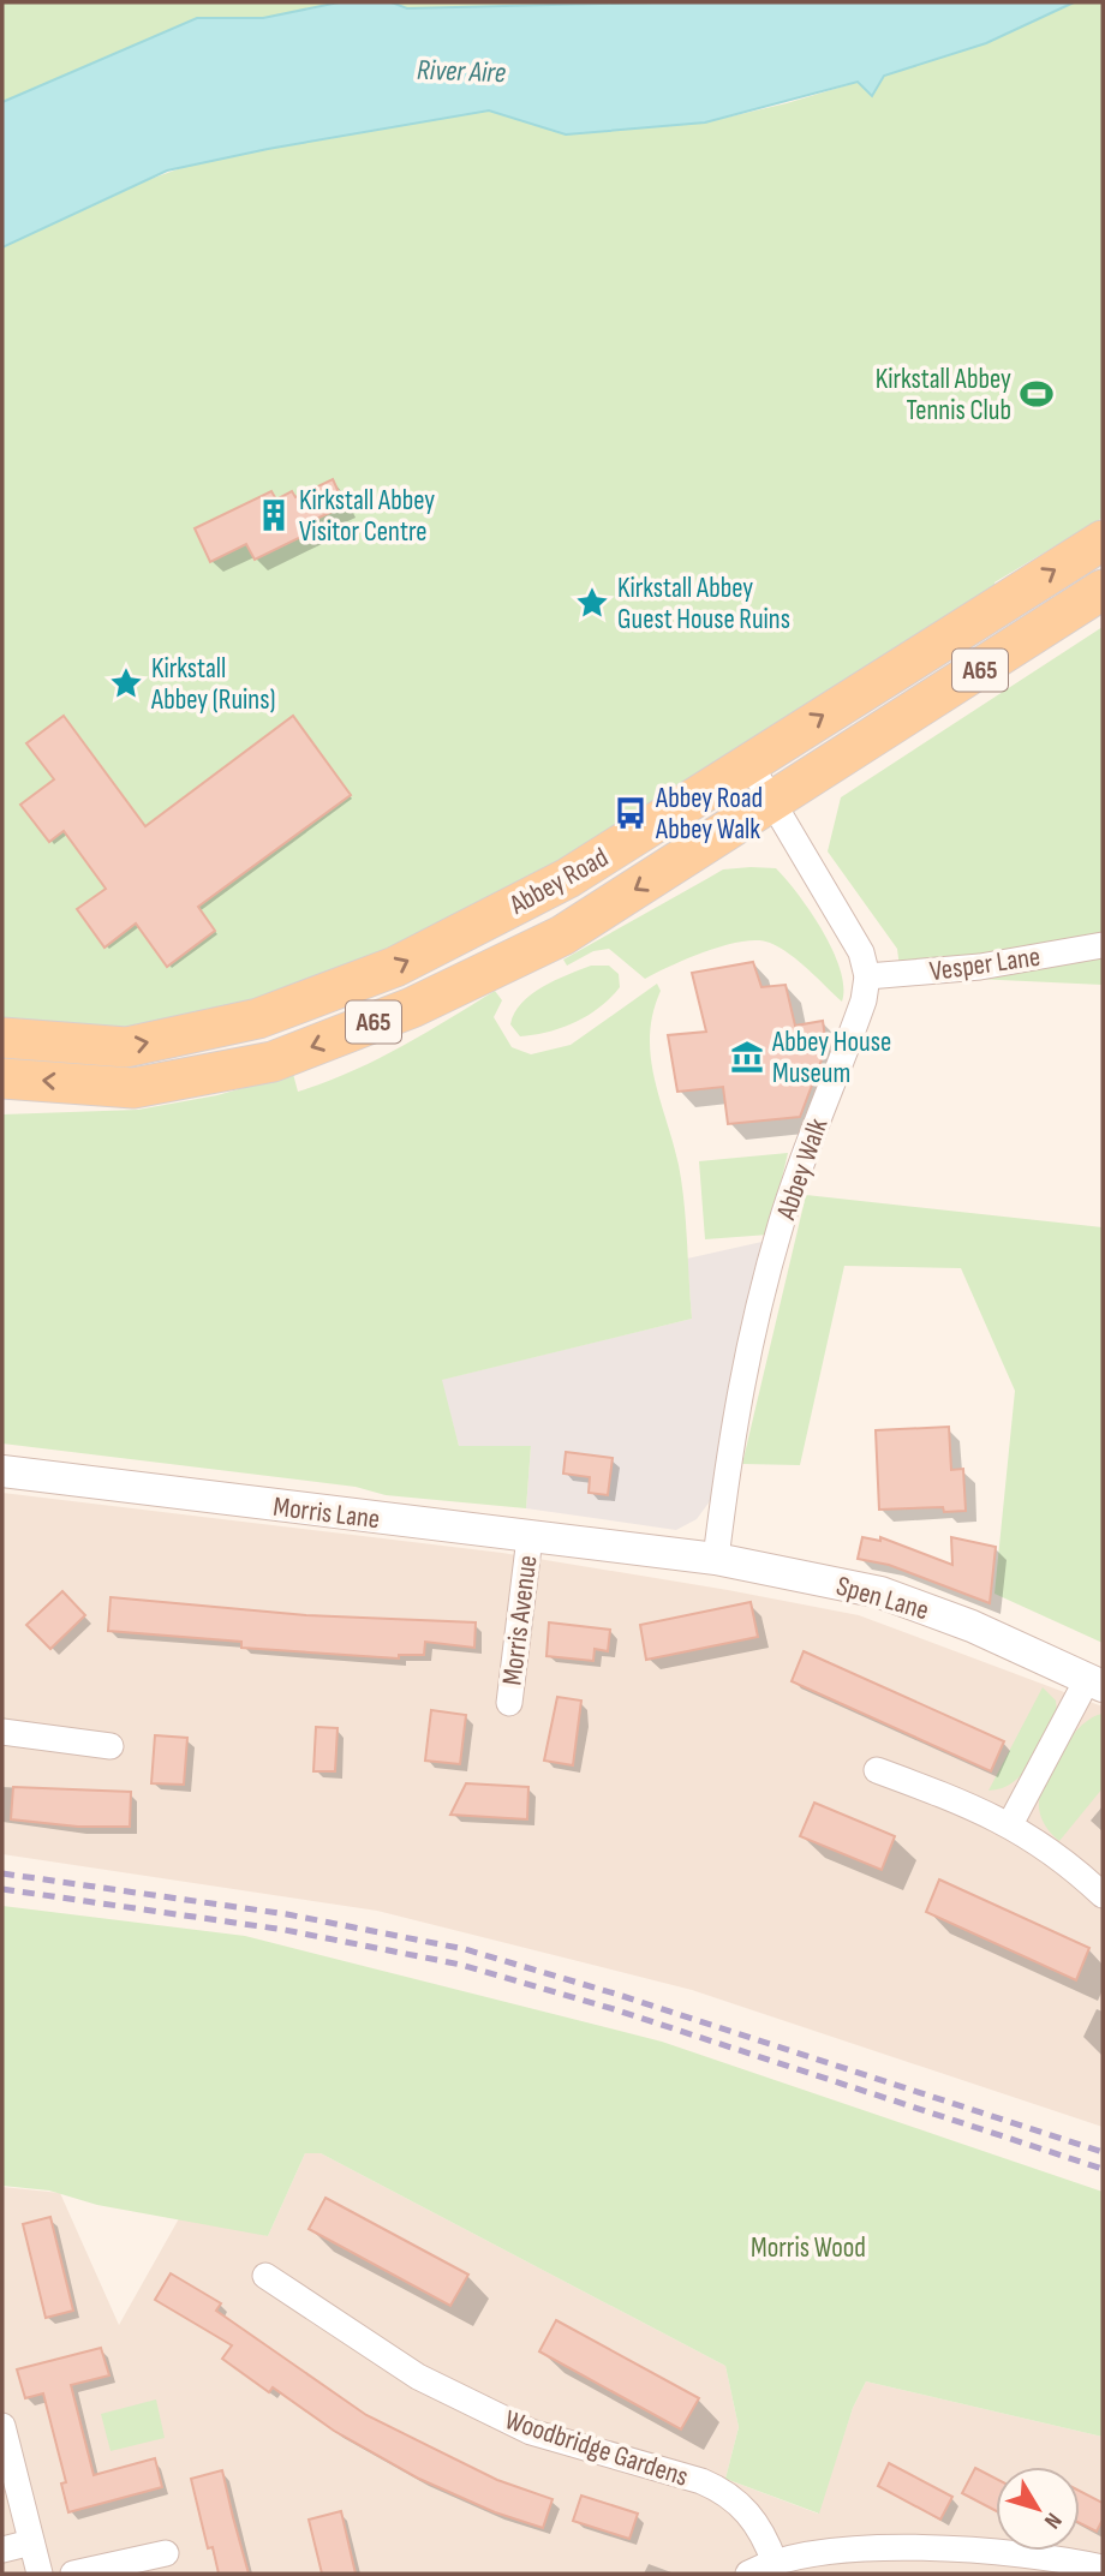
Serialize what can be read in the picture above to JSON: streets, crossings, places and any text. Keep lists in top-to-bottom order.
{
  "streets": {
    "main road": ["A65", "Abbey Road"],
    "street": [
      "Vesper Lane",
      "Abbey Walk",
      "Morris Lane",
      "Spen Lane",
      "Morris Avenue",
      "Woodbridge Gardens"
    ]
  },
  "crossings": [
    ["Vesper Lane", "Abbey Walk"],
    ["Abbey Walk", "Spen Lane"],
    ["Morris Lane", "Spen Lane"],
    ["Morris Lane", "Morris Avenue"]
  ],
  "water": ["River Aire"],
  "parks": ["Morris Wood"],
  "places": {
    "sports": ["Kirkstall Abbey Tennis Club"],
    "building": ["Kirkstall Abbey Visitor Centre"],
    "place": ["Kirkstall Abbey Guest House Ruins", "Kirkstall Abbey (Ruins)"],
    "bus stop": ["Abbey Road Abbey Walk"],
    "museum": ["Abbey House Museum"]
  },
  "north": "bottom right"
}
